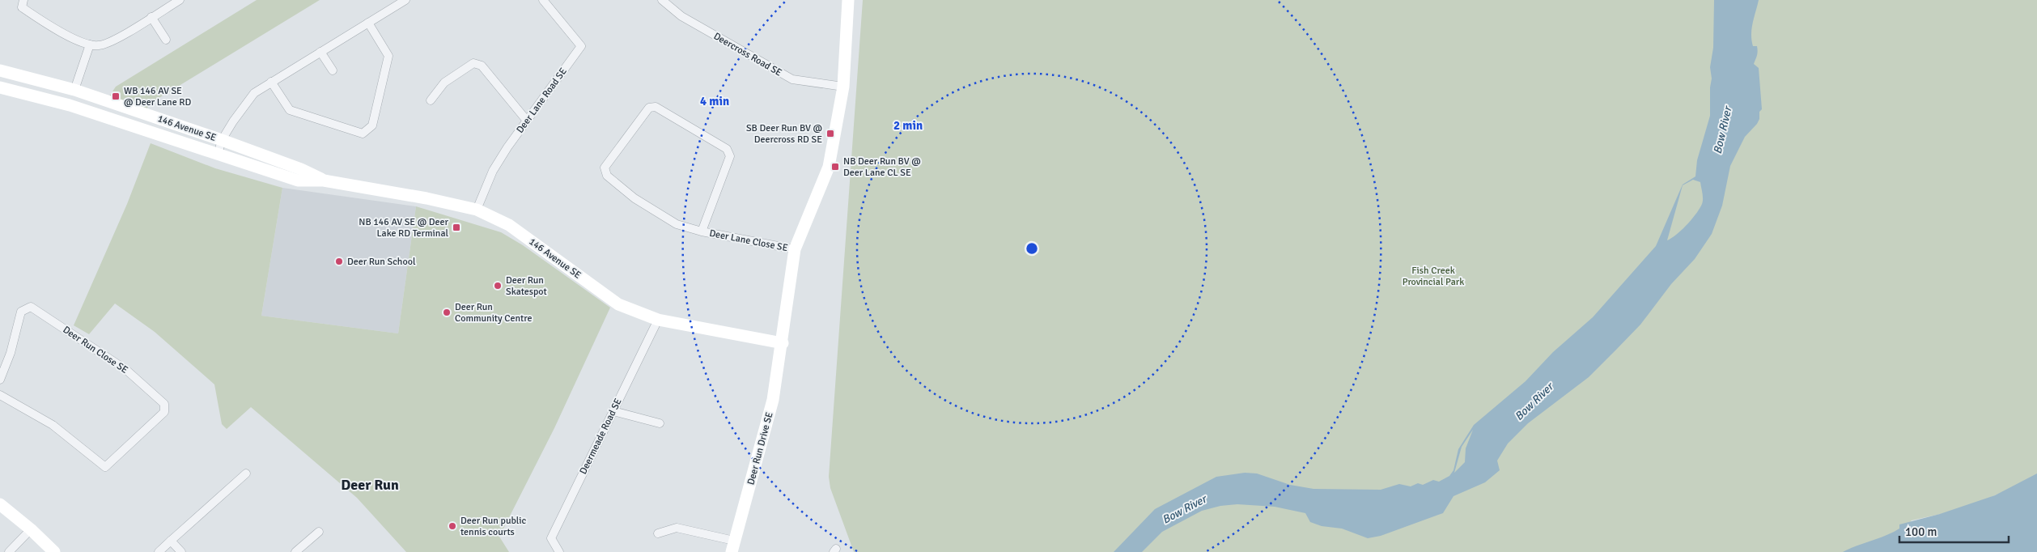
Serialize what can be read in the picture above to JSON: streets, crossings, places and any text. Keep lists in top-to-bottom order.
{
  "streets": {
    "street": [
      "Deercross Road SE",
      "Deer Lane Road SE",
      "146 Avenue SE",
      "Deer Lane Close SE",
      "Deer Run Close SE",
      "Deermeade Road SE",
      "Deer Run Drive SE"
    ]
  },
  "crossings": [
    ["Deercross Road SE", "Deer Run Drive SE"],
    ["Deer Lane Road SE", "146 Avenue SE"],
    ["146 Avenue SE", "Deermeade Road SE"],
    ["146 Avenue SE", "Deer Run Drive SE"],
    ["Deer Lane Close SE", "Deer Run Drive SE"]
  ],
  "districts": ["Deer Run"],
  "water": ["Bow River"],
  "parks": ["Fish Creek Provincial Park"],
  "places": {
    "transit": [
      "WB 146 AV SE @ Deer Lane RD",
      "SB Deer Run BV @ Deercross RD SE",
      "NB Deer Run BV @ Deer Lane CL SE",
      "NB 146 AV SE @ Deer Lake RD Terminal"
    ],
    "other": [
      "Deer Run School",
      "Deer Run Skatespot",
      "Deer Run Community Centre",
      "Deer Run public tennis courts"
    ]
  },
  "scale_bar": "100 m",
  "rings": ["4 min", "2 min"]
}
